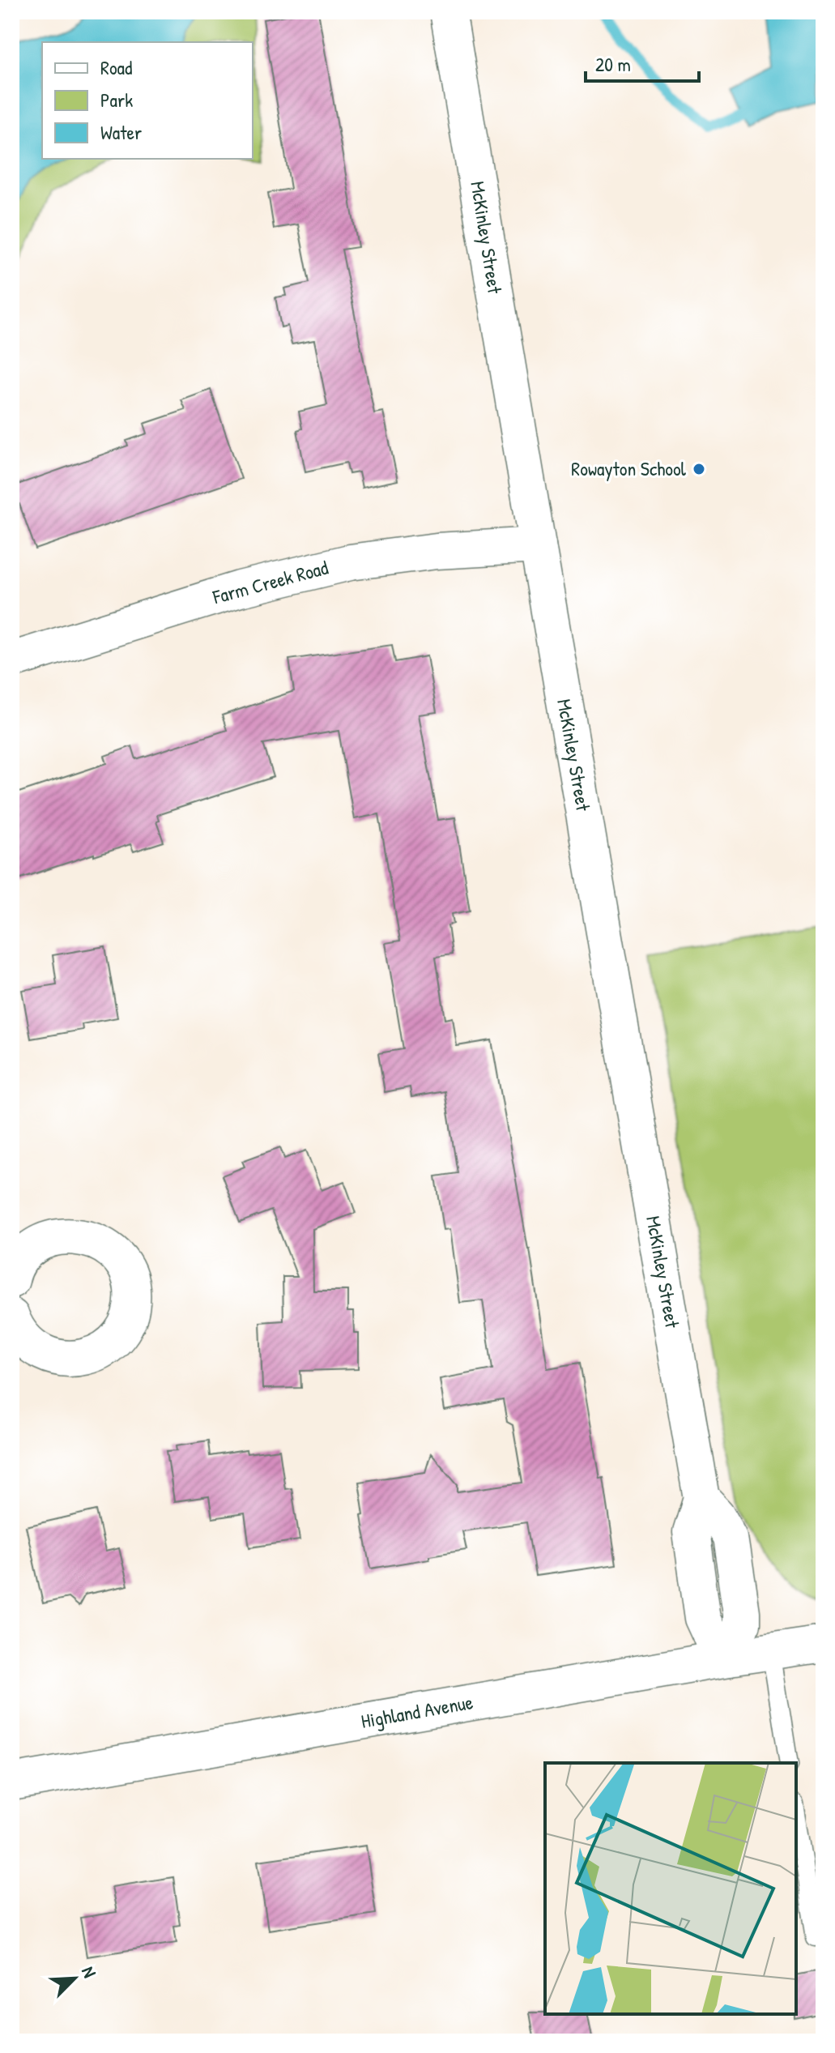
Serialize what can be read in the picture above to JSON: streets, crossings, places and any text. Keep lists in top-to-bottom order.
{
  "streets": {
    "main road": ["McKinley Street", "Farm Creek Road", "Highland Avenue"]
  },
  "crossings": [
    ["McKinley Street", "Farm Creek Road"],
    ["McKinley Street", "Highland Avenue"]
  ],
  "places": ["Rowayton School"],
  "legend": ["Road", "Park", "Water"],
  "scale_bar": "20 m",
  "north": "top right"
}
